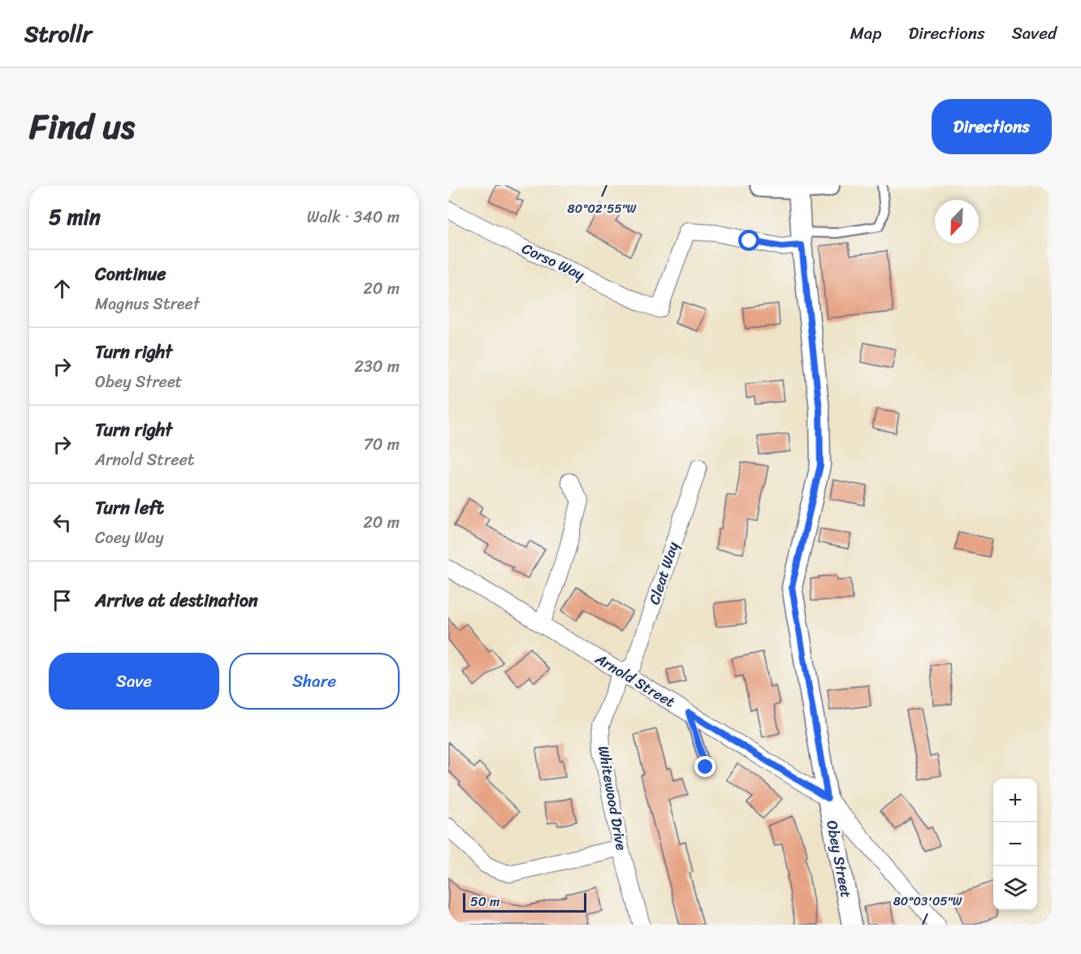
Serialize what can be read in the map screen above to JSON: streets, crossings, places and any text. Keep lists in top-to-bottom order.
{
  "streets": {
    "street": [
      "Corso Way",
      "Cleat Way",
      "Arnold Street",
      "Whitewood Drive",
      "Obey Street"
    ]
  },
  "crossings": [
    ["Corso Way", "Obey Street"],
    ["Cleat Way", "Arnold Street"],
    ["Cleat Way", "Whitewood Drive"],
    ["Arnold Street", "Whitewood Drive"],
    ["Arnold Street", "Obey Street"]
  ],
  "scale_bar": "50 m",
  "north": "bottom left",
  "page": {
    "header": "Strollr",
    "nav": ["Map", "Directions", "Saved"],
    "title": "Find us",
    "buttons": [
      "Directions",
      ["Save", "Share"]
    ],
    "heading": ["5 min", "Walk · 340 m"],
    "list": [
      ["Continue", "Magnus Street", "20 m"],
      ["Turn right", "Obey Street", "230 m"],
      ["Turn right", "Arnold Street", "70 m"],
      ["Turn left", "Coey Way", "20 m"],
      "Arrive at destination"
    ],
    "map_buttons": ["+", "−"],
    "scale": "50 m"
  },
  "coordinates": ["80°02'55\"W", "80°03'05\"W"]
}
